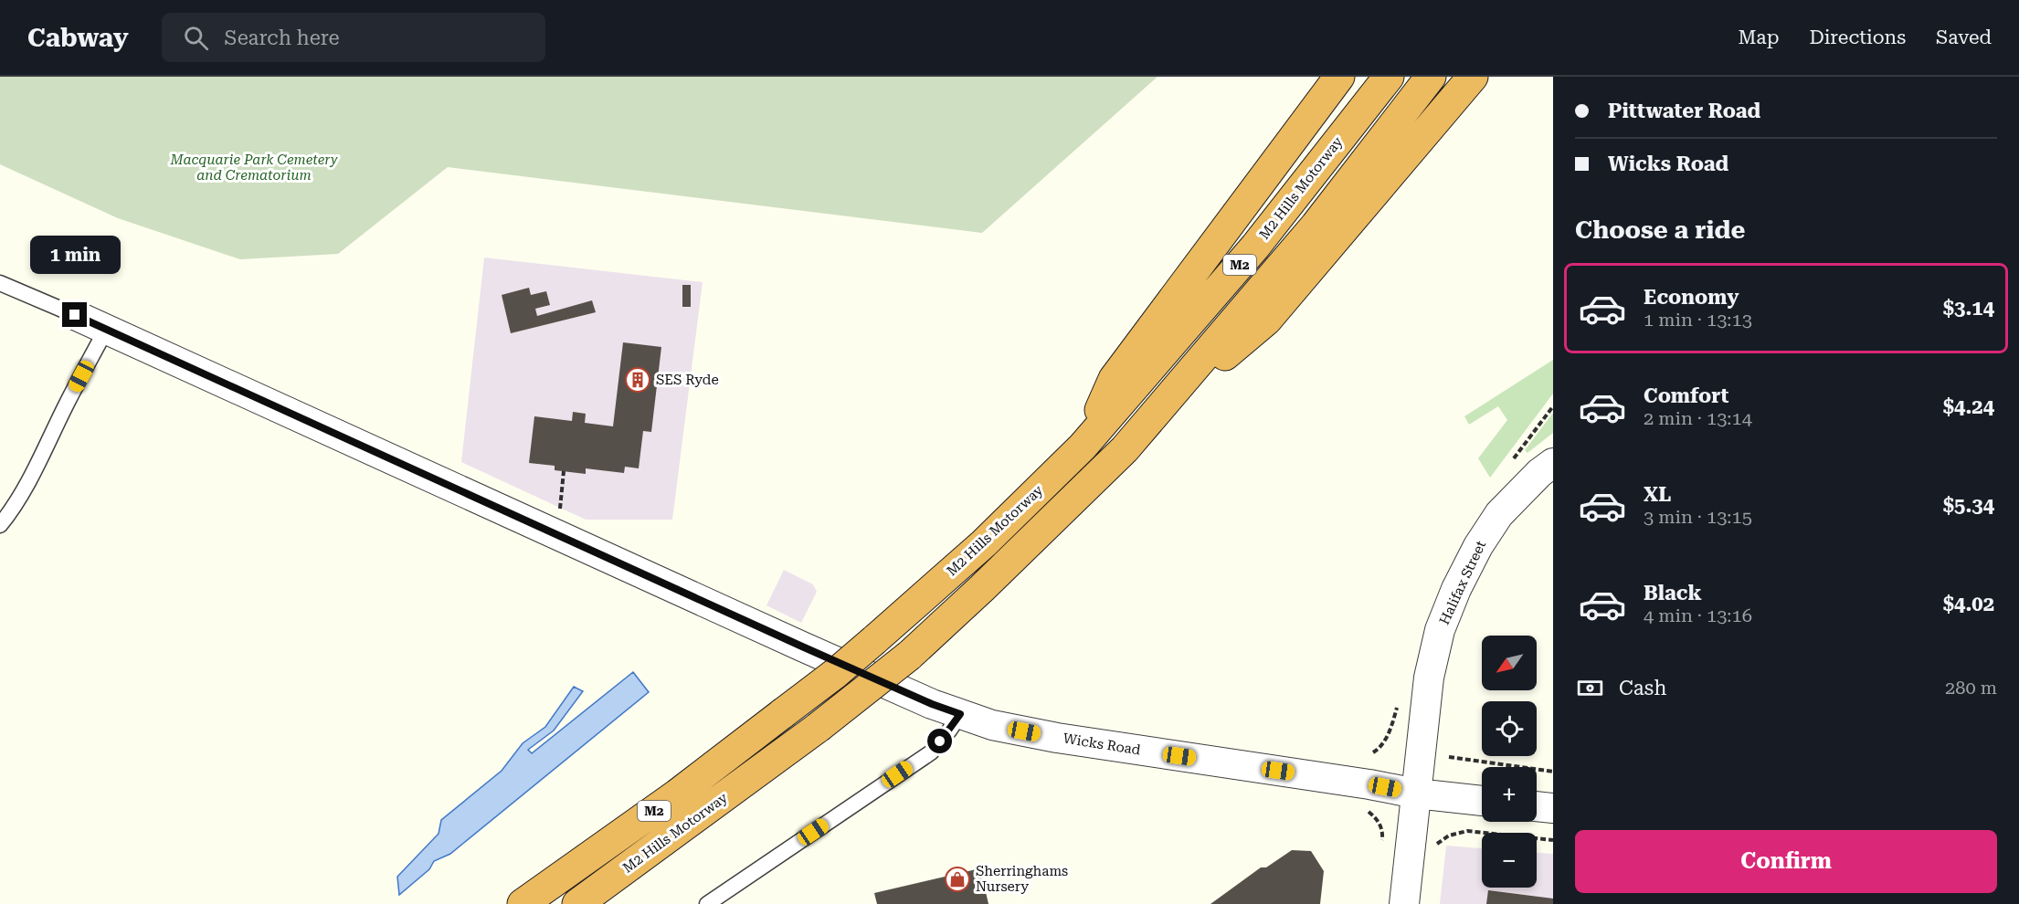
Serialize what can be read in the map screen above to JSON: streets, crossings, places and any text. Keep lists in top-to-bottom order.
{
  "streets": {
    "highway": ["M2 Hills Motorway", "M2"],
    "street": ["Halifax Street", "Wicks Road"]
  },
  "crossings": [
    ["Halifax Street", "Wicks Road"]
  ],
  "parks": ["Macquarie Park Cemetery and Crematorium"],
  "places": {
    "building": ["SES Ryde"],
    "shop": ["Sherringhams Nursery"]
  },
  "north": "bottom left",
  "page": {
    "header": "Cabway",
    "search": "Search here",
    "nav": ["Map", "Directions", "Saved"],
    "banner": ["Pittwater Road", "Wicks Road"],
    "heading": "Choose a ride",
    "bubble": "1 min",
    "list": [
      {
        "name": "Economy",
        "note": "1 min · 13:13",
        "value": "$3.14"
      },
      {
        "name": "Comfort",
        "note": "2 min · 13:14",
        "value": "$4.24"
      },
      {
        "name": "XL",
        "note": "3 min · 13:15",
        "value": "$5.34"
      },
      {
        "name": "Black",
        "note": "4 min · 13:16",
        "value": "$4.02"
      }
    ],
    "map_buttons": ["+", "−"],
    "pay": ["Cash", "280 m"],
    "buttons": "Confirm"
  }
}
